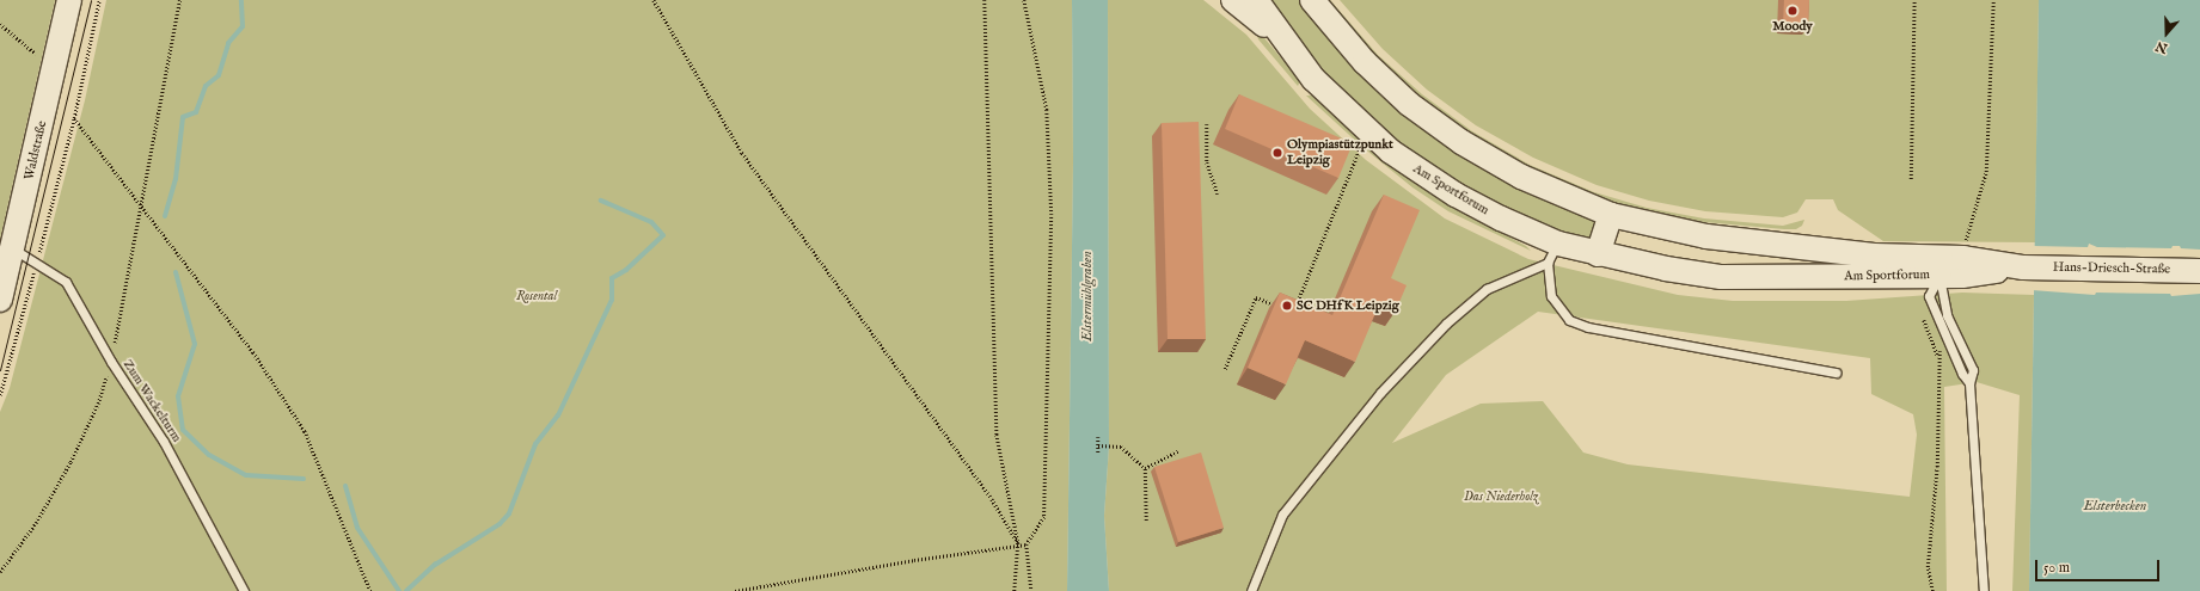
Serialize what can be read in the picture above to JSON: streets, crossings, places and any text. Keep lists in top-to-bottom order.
{
  "streets": {
    "main road": ["Waldstraße", "Am Sportforum", "Hans-Driesch-Straße"],
    "lane": ["Zum Wackelturm"]
  },
  "crossings": [
    ["Waldstraße", "Zum Wackelturm"],
    ["Am Sportforum", "Hans-Driesch-Straße"]
  ],
  "water": ["Elstermühlgraben", "Elsterbecken"],
  "parks": ["Rosental", "Das Niederholz"],
  "places": ["Moody", "Olympiastützpunkt Leipzig", "SC DHfK Leipzig"],
  "scale_bar": "50 m",
  "north": "bottom"
}
